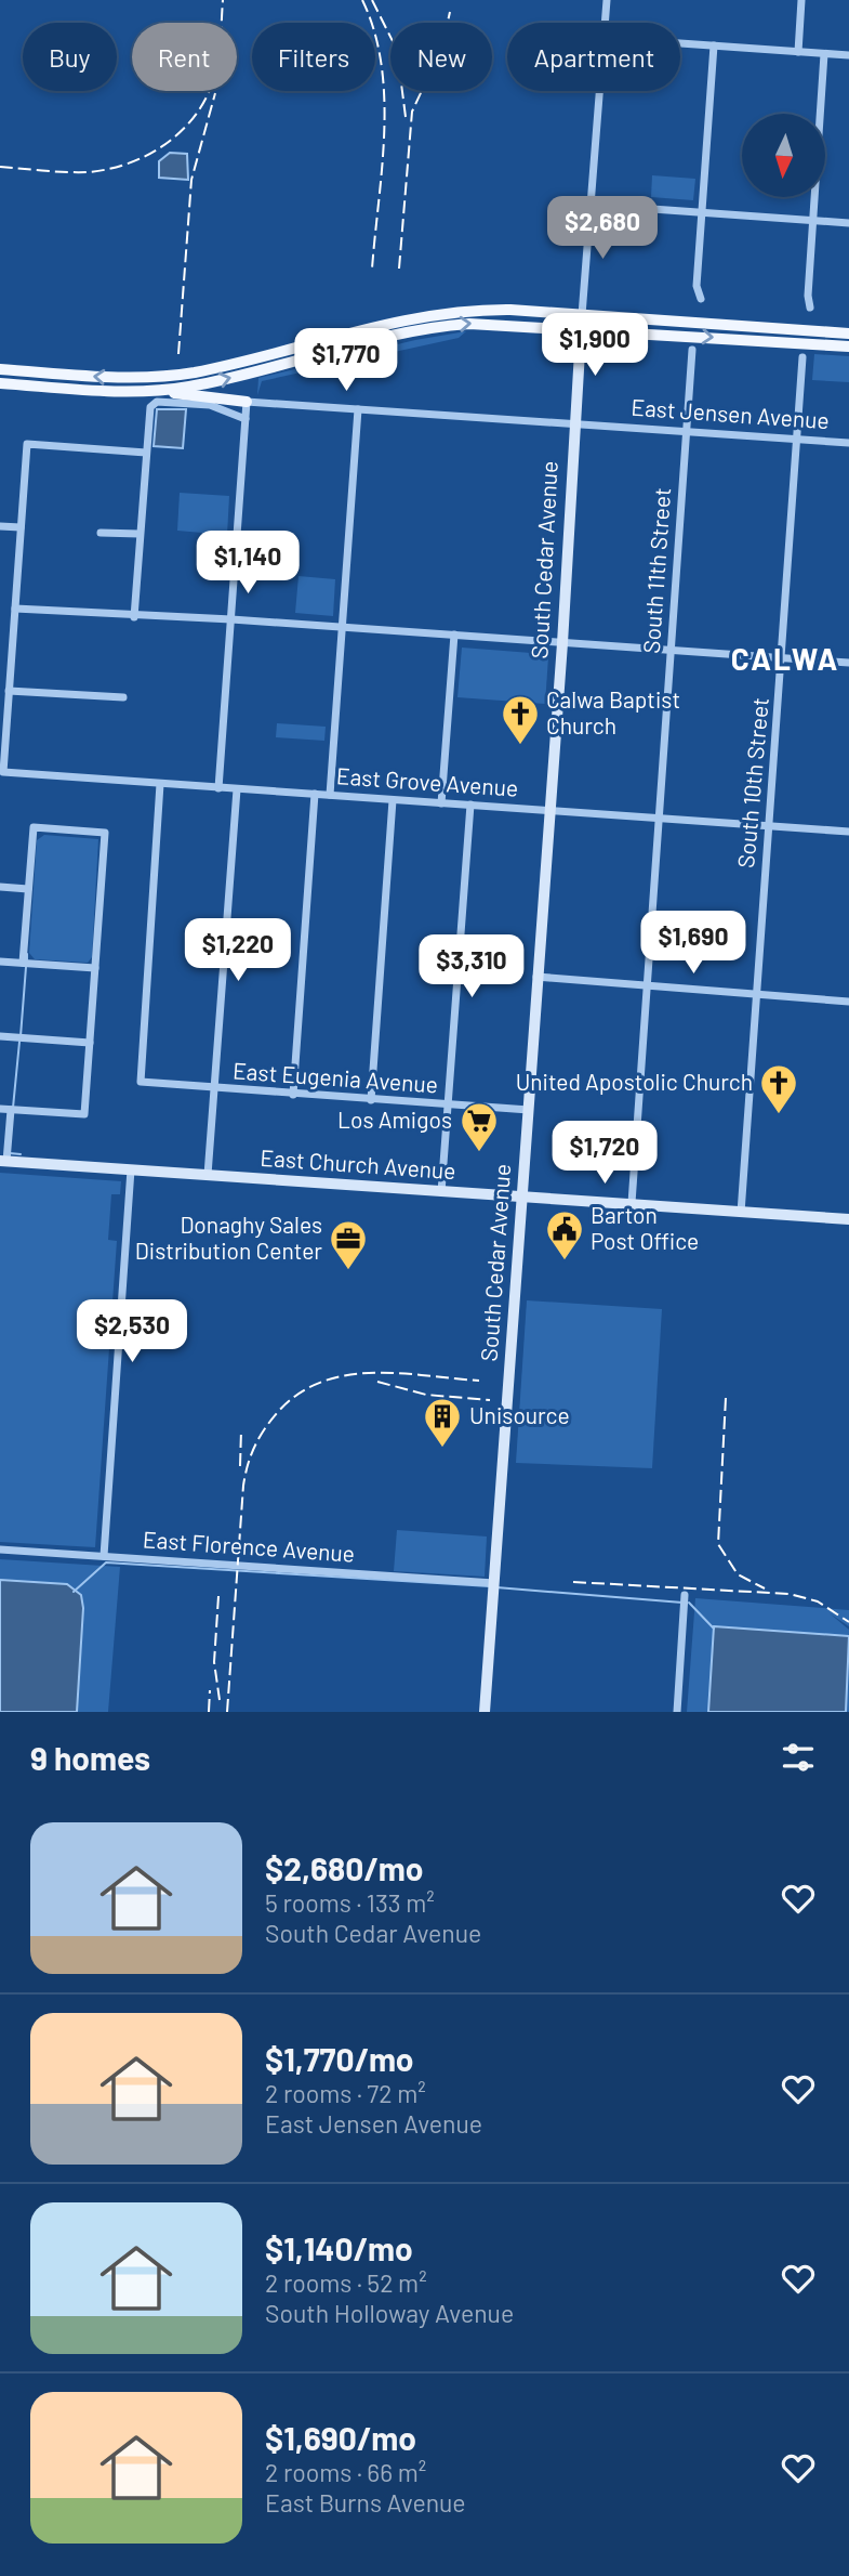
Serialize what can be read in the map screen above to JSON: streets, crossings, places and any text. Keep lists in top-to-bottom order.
{
  "streets": {
    "main road": ["South Cedar Avenue", "East Church Avenue"],
    "street": [
      "East Jensen Avenue",
      "South 11th Street",
      "East Grove Avenue",
      "South 10th Street",
      "East Eugenia Avenue",
      "East Florence Avenue"
    ]
  },
  "crossings": [
    ["East Jensen Avenue", "South Cedar Avenue"],
    ["East Jensen Avenue", "South 11th Street"],
    ["East Jensen Avenue", "South 10th Street"],
    ["South Cedar Avenue", "East Grove Avenue"],
    ["South Cedar Avenue", "East Eugenia Avenue"],
    ["South Cedar Avenue", "East Church Avenue"],
    ["South Cedar Avenue", "East Florence Avenue"],
    ["South 11th Street", "East Grove Avenue"],
    ["South 11th Street", "East Church Avenue"],
    ["East Grove Avenue", "South 10th Street"],
    ["East Grove Avenue", "East Eugenia Avenue"],
    ["South 10th Street", "East Church Avenue"]
  ],
  "districts": ["CALWA"],
  "places": {
    "church": ["Calwa Baptist Church", "United Apostolic Church"],
    "supermarket": ["Los Amigos"],
    "public building": ["Barton Post Office"],
    "office": ["Donaghy Sales Distribution Center"],
    "building": ["Unisource"]
  },
  "north": "bottom",
  "page": {
    "chip": [
      "Buy",
      "Rent",
      "Filters",
      "New",
      "Apartment"
    ],
    "price": [
      "$2,680",
      "$1,900",
      "$1,770",
      "$1,140",
      "$1,690",
      "$1,220",
      "$3,310",
      "$1,720",
      "$2,530"
    ],
    "heading": "9 homes",
    "list": [
      {
        "name": "$2,680/mo",
        "note": "5 rooms · 133 m² · South Cedar Avenue"
      },
      {
        "name": "$1,770/mo",
        "note": "2 rooms · 72 m² · East Jensen Avenue"
      },
      {
        "name": "$1,140/mo",
        "note": "2 rooms · 52 m² · South Holloway Avenue"
      },
      {
        "name": "$1,690/mo",
        "note": "2 rooms · 66 m² · East Burns Avenue"
      }
    ]
  }
}
